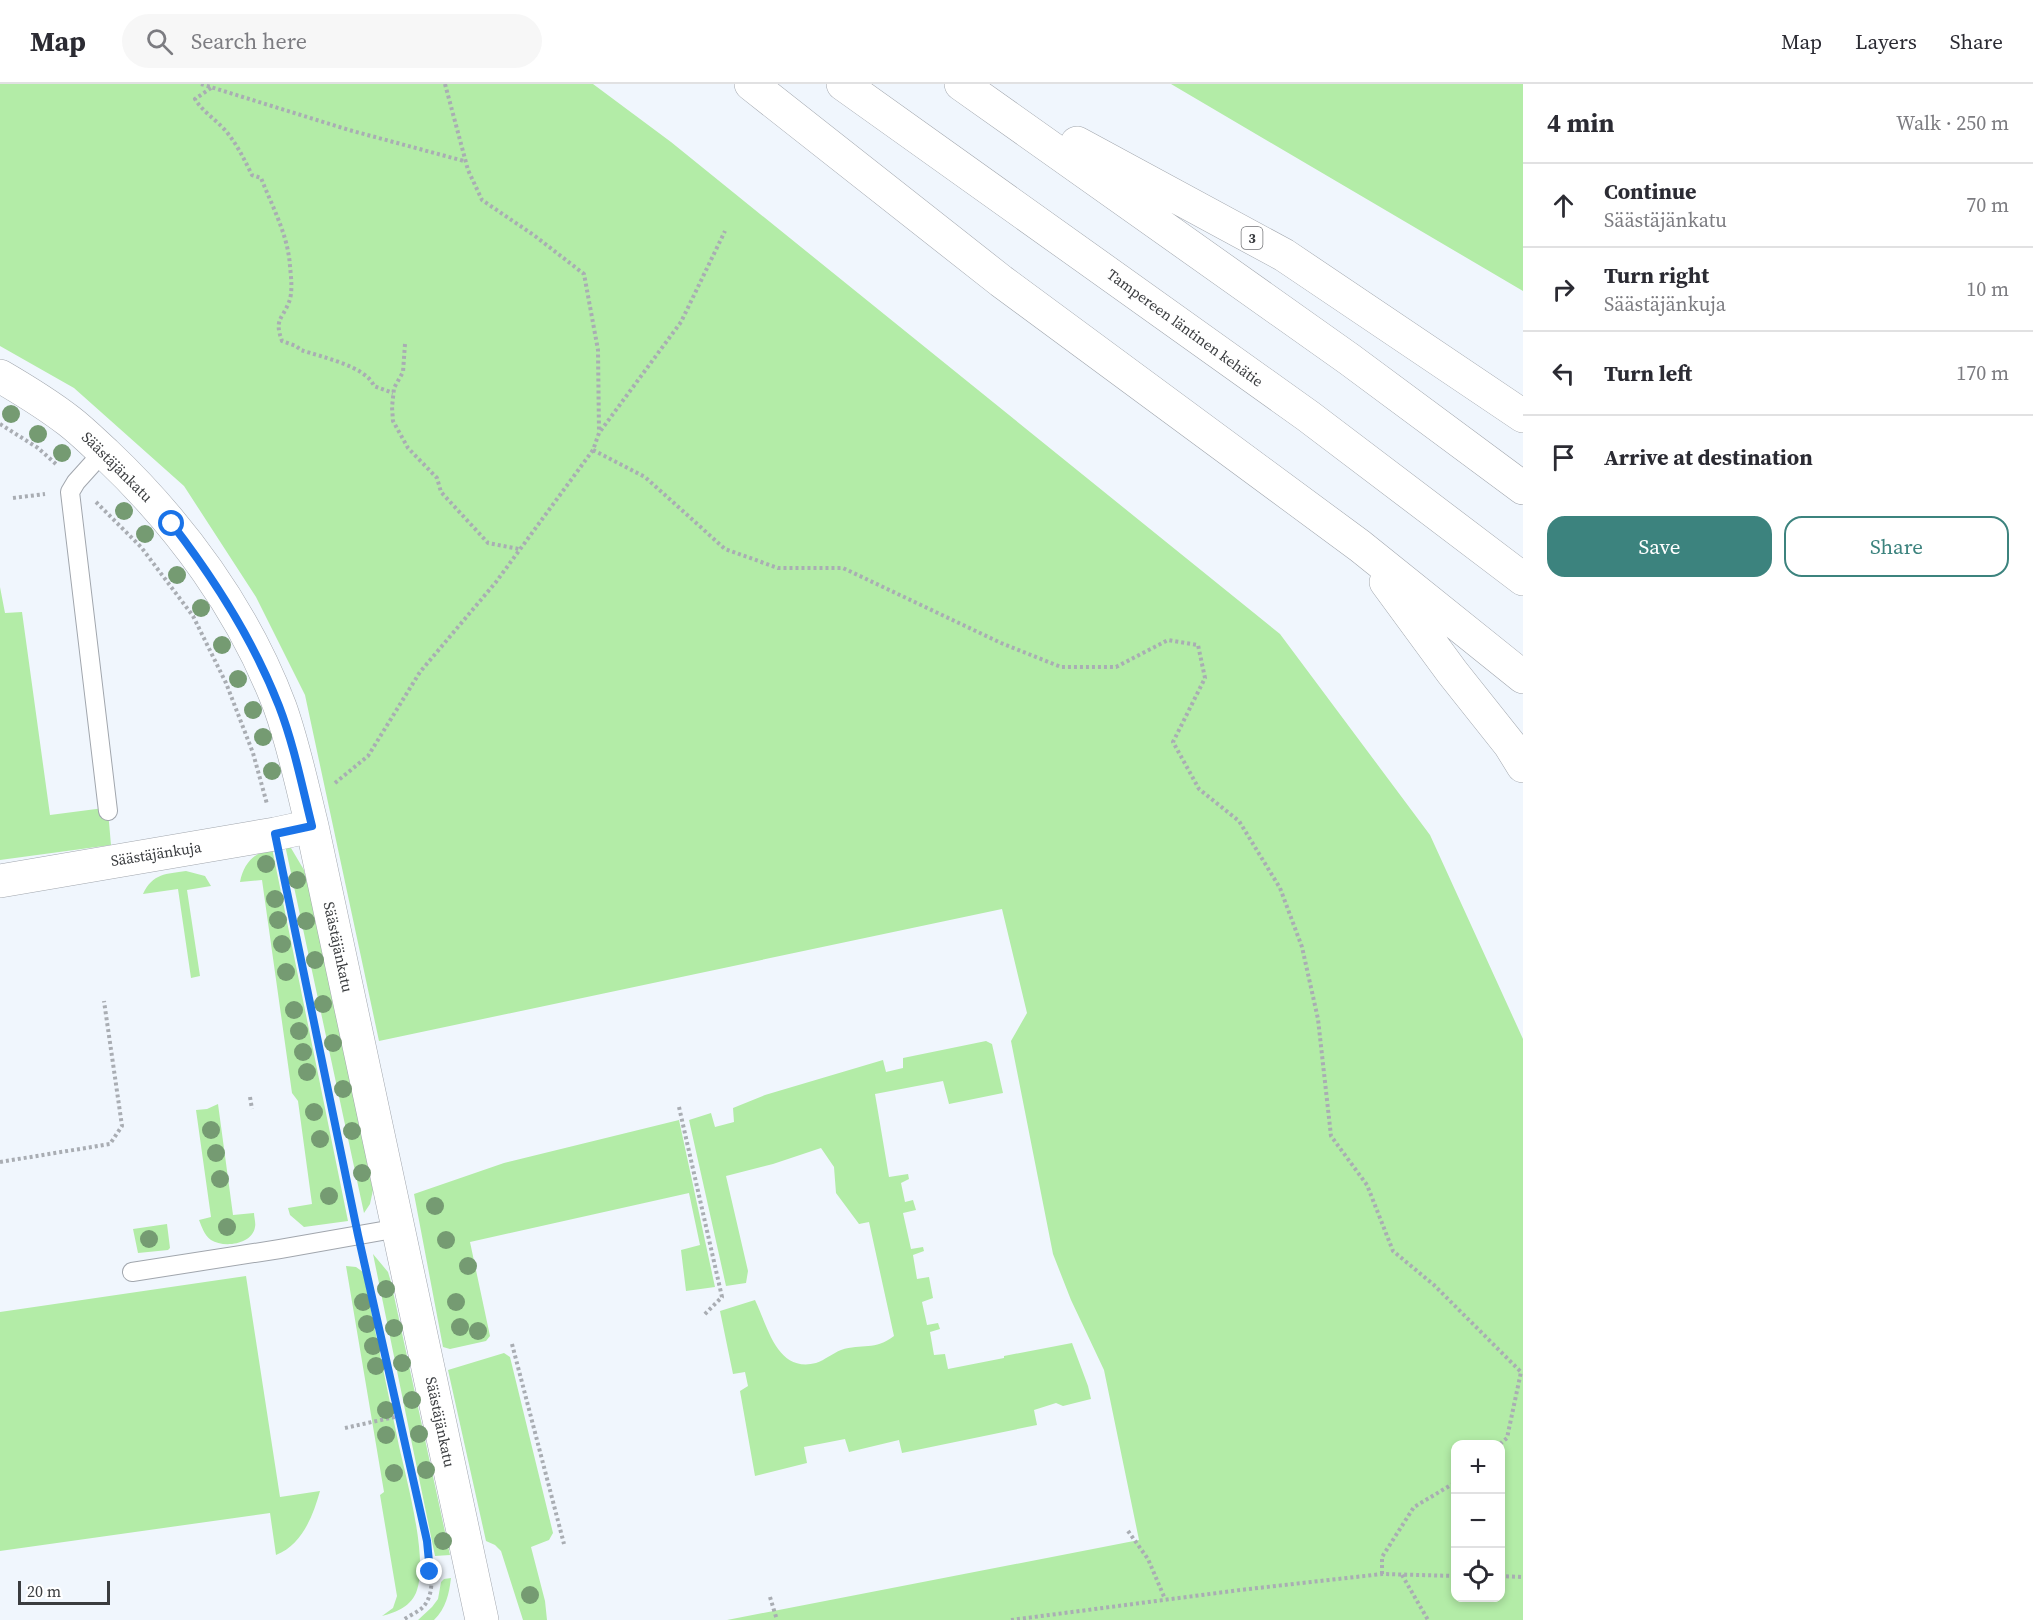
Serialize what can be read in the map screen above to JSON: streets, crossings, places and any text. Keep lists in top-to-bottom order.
{
  "streets": {
    "main road": [
      "3",
      "Tampereen läntinen kehätie",
      "Säästäjänkatu",
      "Säästäjänkuja"
    ]
  },
  "crossings": [
    ["Säästäjänkatu", "Säästäjänkuja"]
  ],
  "scale_bar": "20 m",
  "page": {
    "header": "Map",
    "search": "Search here",
    "nav": ["Map", "Layers", "Share"],
    "heading": ["4 min", "Walk · 250 m"],
    "list": [
      ["Continue", "Säästäjänkatu", "70 m"],
      ["Turn right", "Säästäjänkuja", "10 m"],
      ["Turn left", "170 m"],
      "Arrive at destination"
    ],
    "buttons": ["Save", "Share"],
    "map_buttons": ["+", "−"],
    "scale": "20 m"
  }
}
